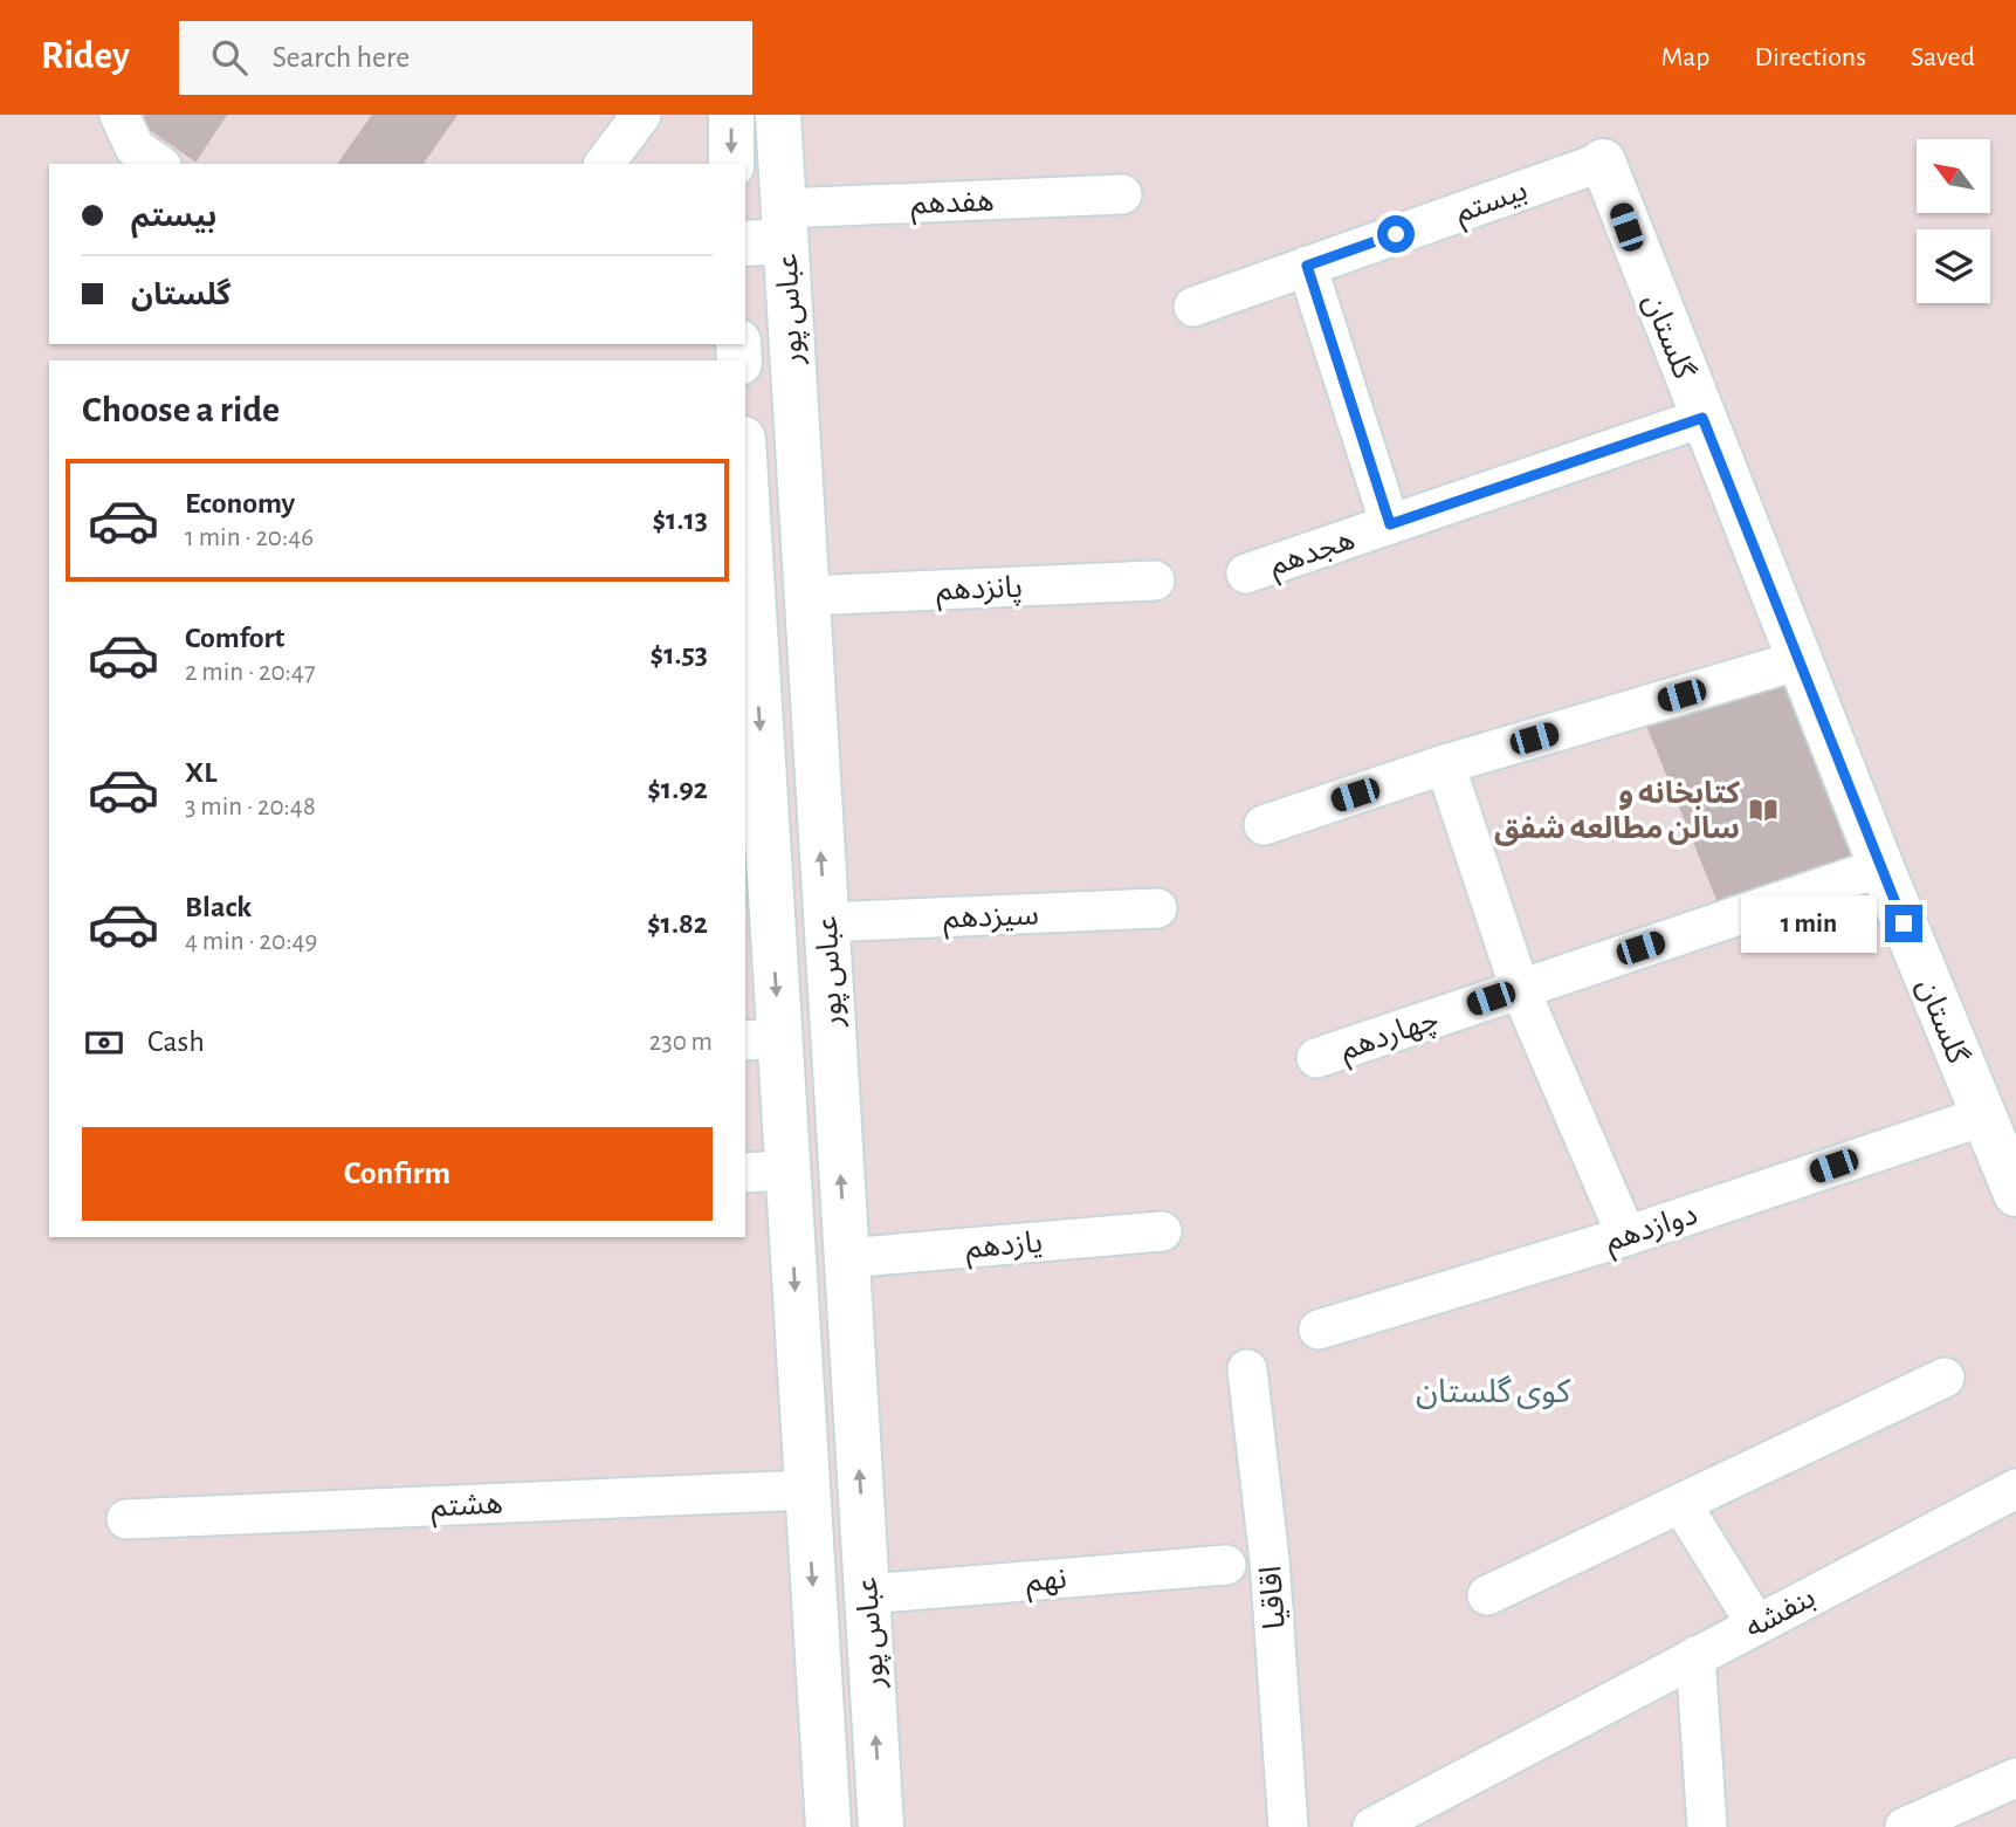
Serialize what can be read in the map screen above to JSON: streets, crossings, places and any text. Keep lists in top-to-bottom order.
{
  "streets": {
    "street": [
      "بیستم",
      "هفدهم",
      "عباس پور",
      "گلستان",
      "هجدهم",
      "پانزدهم",
      "سیزدهم",
      "چهاردهم",
      "دوازدهم",
      "یازدهم",
      "هشتم",
      "نهم",
      "اقاقیا",
      "بنفشه"
    ]
  },
  "crossings": [
    ["بیستم", "گلستان"],
    ["هفدهم", "عباس پور"],
    ["عباس پور", "پانزدهم"],
    ["عباس پور", "سیزدهم"],
    ["عباس پور", "یازدهم"],
    ["عباس پور", "هشتم"],
    ["عباس پور", "نهم"],
    ["گلستان", "هجدهم"],
    ["گلستان", "چهاردهم"],
    ["گلستان", "دوازدهم"]
  ],
  "districts": ["کوی گلستان"],
  "places": {
    "library": ["کتابخانه و سالن مطالعه شفق"]
  },
  "north": "top left",
  "page": {
    "header": "Ridey",
    "search": "Search here",
    "nav": ["Map", "Directions", "Saved"],
    "banner": ["بیستم", "گلستان"],
    "heading": "Choose a ride",
    "list": [
      {
        "name": "Economy",
        "note": "1 min · 20:46",
        "value": "$1.13"
      },
      {
        "name": "Comfort",
        "note": "2 min · 20:47",
        "value": "$1.53"
      },
      {
        "name": "XL",
        "note": "3 min · 20:48",
        "value": "$1.92"
      },
      {
        "name": "Black",
        "note": "4 min · 20:49",
        "value": "$1.82"
      }
    ],
    "bubble": "1 min",
    "pay": ["Cash", "230 m"],
    "buttons": "Confirm"
  }
}
